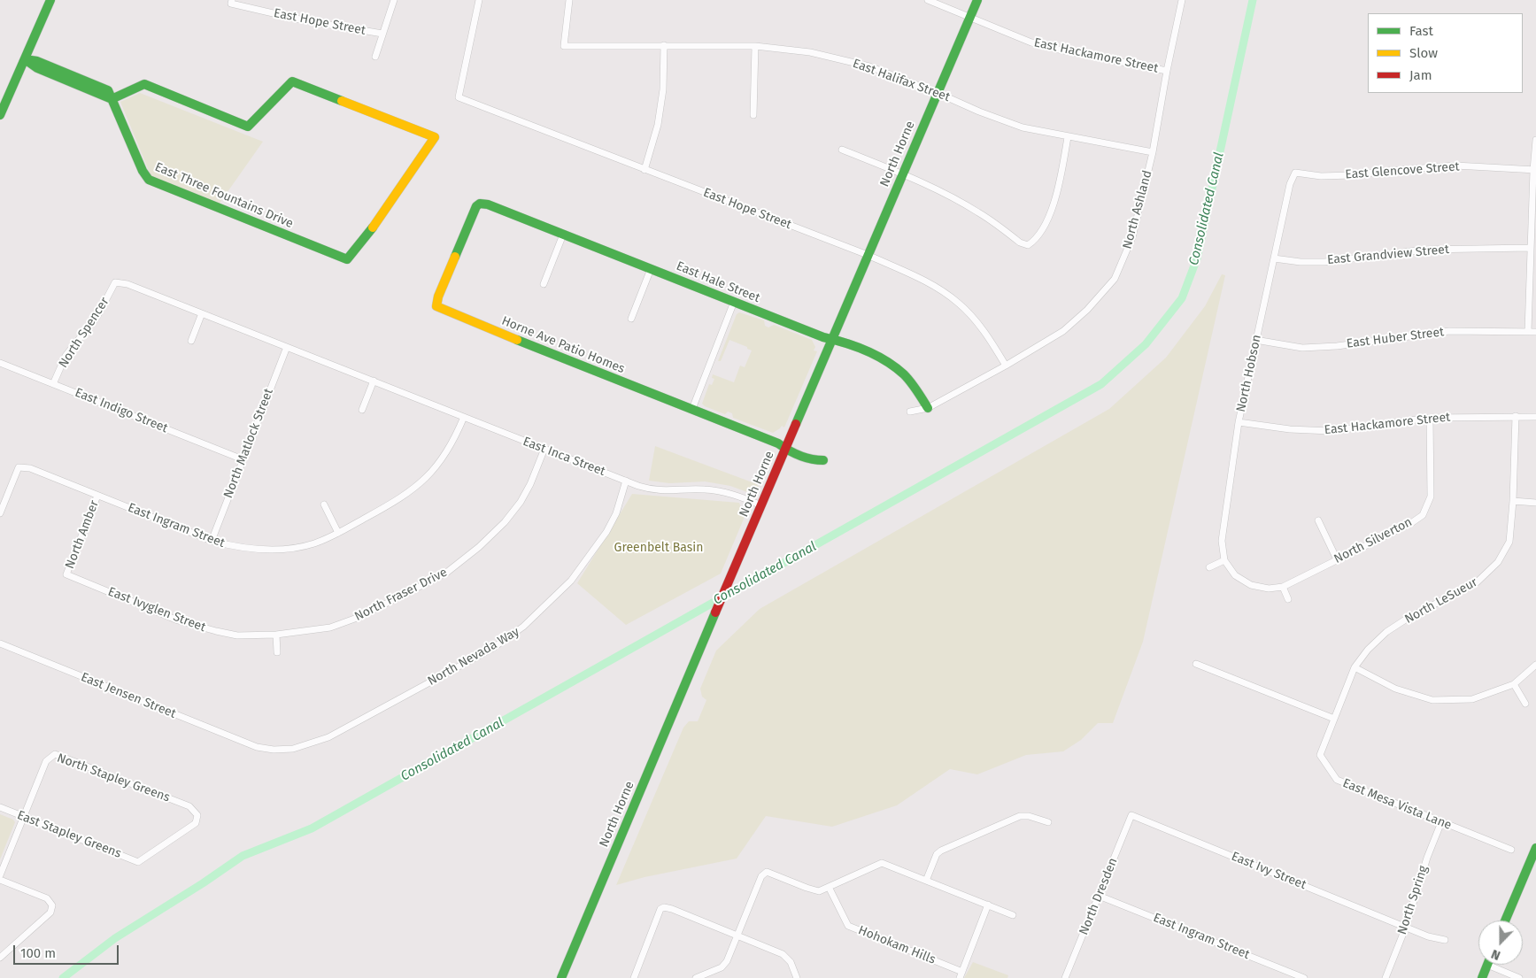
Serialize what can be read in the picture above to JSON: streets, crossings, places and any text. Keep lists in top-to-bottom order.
{
  "streets": {
    "street": [
      "East Hope Street",
      "East Hackamore Street",
      "East Halifax Street",
      "North Horne",
      "East Glencove Street",
      "East Three Fountains Drive",
      "North Ashland",
      "East Grandview Street",
      "East Hale Street",
      "North Spencer",
      "East Huber Street",
      "Horne Ave Patio Homes",
      "North Hobson",
      "East Indigo Street",
      "North Matlock Street",
      "East Inca Street",
      "East Ingram Street",
      "North Amber",
      "North Silverton",
      "North Fraser Drive",
      "North LeSueur",
      "East Ivyglen Street",
      "North Nevada Way",
      "East Jensen Street",
      "North Stapley Greens",
      "East Mesa Vista Lane",
      "East Stapley Greens",
      "East Ivy Street",
      "North Dresden",
      "North Spring",
      "Hohokam Hills"
    ]
  },
  "crossings": [
    ["East Hope Street", "North Horne"],
    ["East Hope Street", "North Ashland"],
    ["East Hackamore Street", "North Horne"],
    ["East Hackamore Street", "North Ashland"],
    ["East Hackamore Street", "North Hobson"],
    ["East Hackamore Street", "North Silverton"],
    ["East Hackamore Street", "North LeSueur"],
    ["East Halifax Street", "North Horne"],
    ["East Halifax Street", "North Ashland"],
    ["North Horne", "East Hale Street"],
    ["North Horne", "Horne Ave Patio Homes"],
    ["North Horne", "East Inca Street"],
    ["East Glencove Street", "North Hobson"],
    ["North Ashland", "East Hale Street"],
    ["East Grandview Street", "North Hobson"],
    ["East Hale Street", "Horne Ave Patio Homes"],
    ["North Spencer", "East Indigo Street"],
    ["North Spencer", "East Inca Street"],
    ["East Huber Street", "North Hobson"],
    ["North Hobson", "North Silverton"],
    ["East Indigo Street", "North Matlock Street"],
    ["North Matlock Street", "East Inca Street"],
    ["North Matlock Street", "East Ingram Street"],
    ["East Inca Street", "East Ingram Street"],
    ["East Inca Street", "North Fraser Drive"],
    ["East Inca Street", "North Nevada Way"],
    ["East Ingram Street", "North Amber"],
    ["East Ingram Street", "North Dresden"],
    ["North Amber", "East Ivyglen Street"],
    ["North Fraser Drive", "East Ivyglen Street"],
    ["North LeSueur", "East Mesa Vista Lane"],
    ["North Nevada Way", "East Jensen Street"],
    ["North Stapley Greens", "East Stapley Greens"],
    ["East Mesa Vista Lane", "North Spring"],
    ["East Ivy Street", "North Dresden"],
    ["East Ivy Street", "North Spring"]
  ],
  "water": ["Consolidated Canal"],
  "parks": ["Greenbelt Basin"],
  "legend": ["Fast", "Slow", "Jam"],
  "scale_bar": "100 m",
  "north": "bottom"
}
